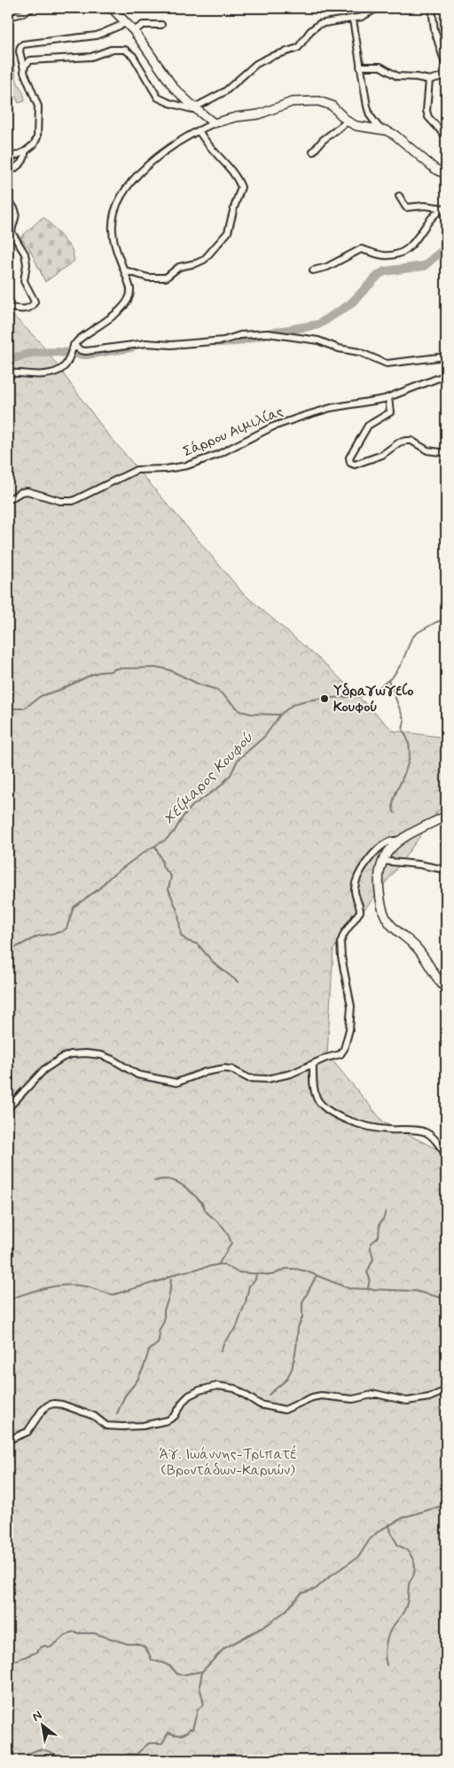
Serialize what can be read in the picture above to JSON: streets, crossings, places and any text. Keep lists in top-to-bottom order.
{
  "streets": {
    "street": ["Σάρρου Αιμιλίας"]
  },
  "water": ["Χείμαρος Κουφού"],
  "parks": ["Άγ. Ιωάννης-Τριπατέ (Βροντάδων-Καρυών)"],
  "places": ["Υδραγωγείο Κουφού"],
  "north": "top left"
}
